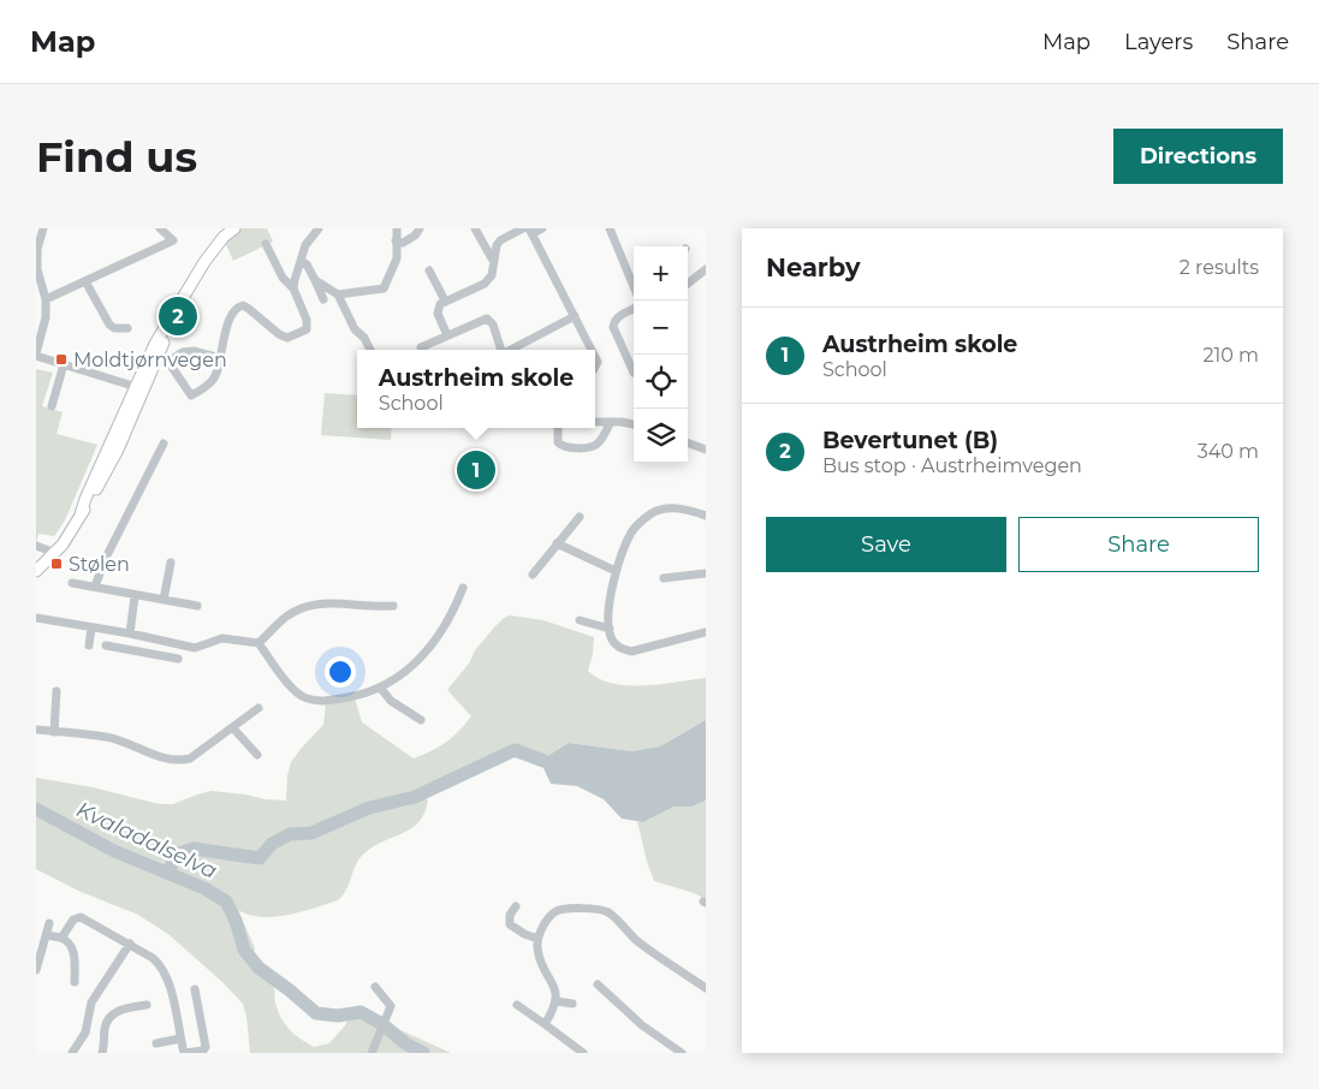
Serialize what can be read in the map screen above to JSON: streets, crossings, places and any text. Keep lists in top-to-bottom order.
{
  "water": ["Kvaladalselva"],
  "places": {
    "transit": ["Moldtjørnvegen", "Stølen"]
  },
  "page": {
    "header": "Map",
    "nav": ["Map", "Layers", "Share"],
    "buttons": [
      "Directions",
      ["Save", "Share"]
    ],
    "title": "Find us",
    "heading": ["Nearby", "2 results"],
    "map_buttons": ["+", "−"],
    "pins": ["2", "1"],
    "list": [
      {
        "mark": "1",
        "name": "Austrheim skole",
        "note": "School",
        "value": "210 m"
      },
      {
        "mark": "2",
        "name": "Bevertunet (B)",
        "note": "Bus stop · Austrheimvegen",
        "value": "340 m"
      }
    ],
    "popup": ["Austrheim skole", "School"]
  }
}
